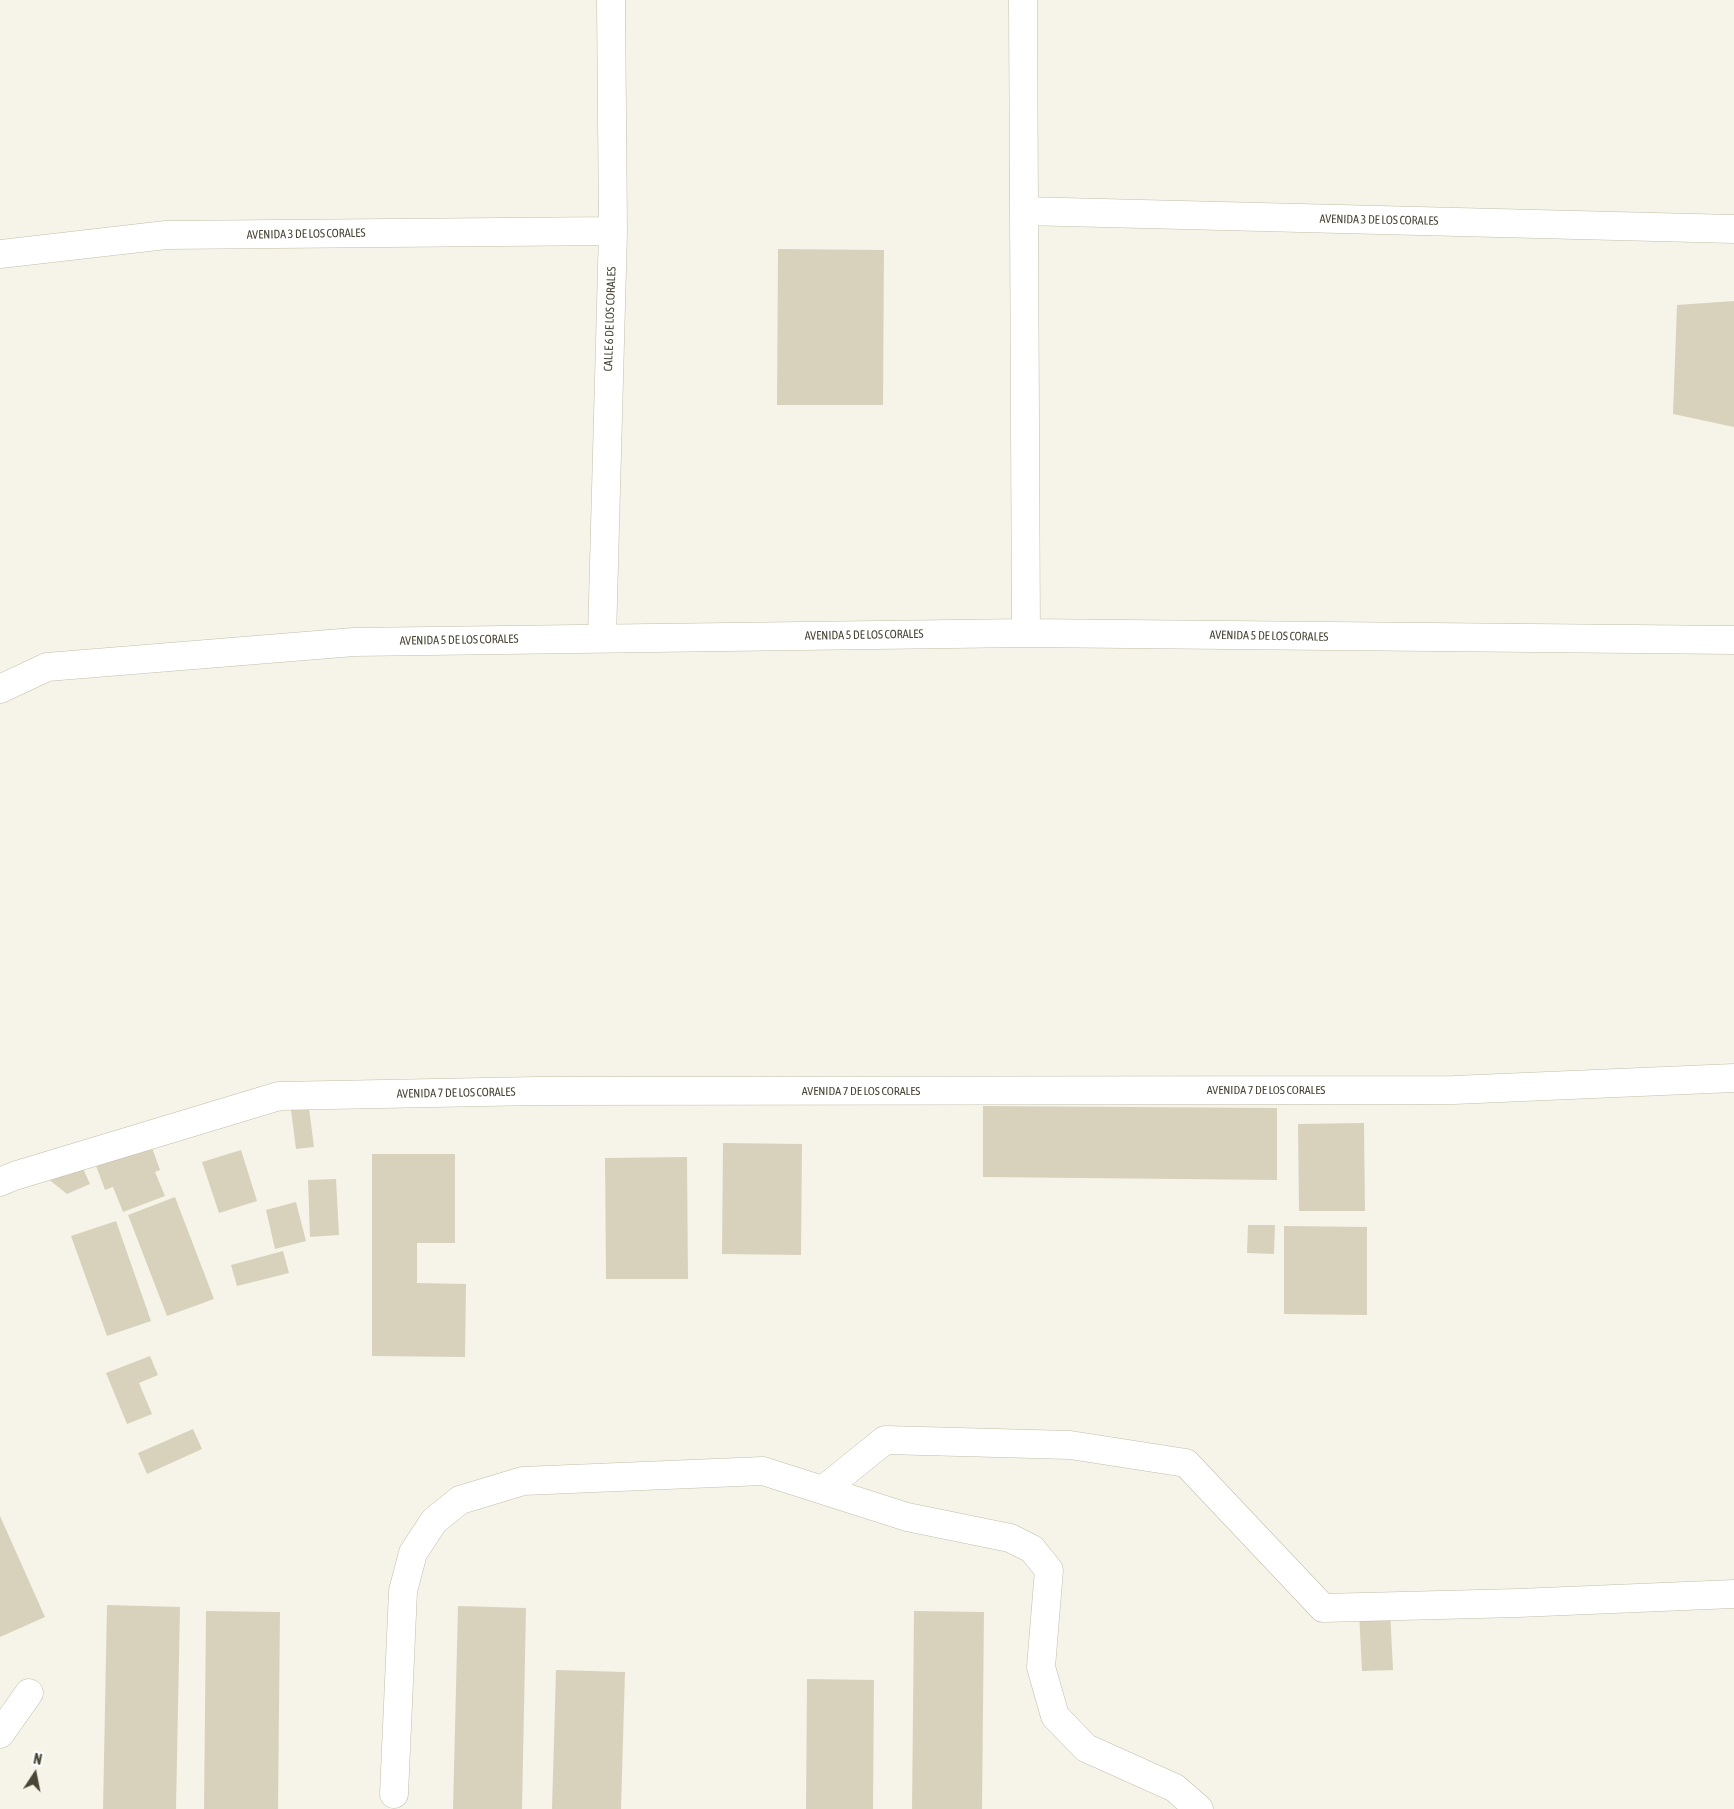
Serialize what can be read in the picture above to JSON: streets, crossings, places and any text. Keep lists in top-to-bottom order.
{
  "streets": {
    "street": [
      "AVENIDA 3 DE LOS CORALES",
      "CALLE 6 DE LOS CORALES",
      "AVENIDA 5 DE LOS CORALES",
      "AVENIDA 7 DE LOS CORALES"
    ]
  },
  "crossings": [
    ["AVENIDA 3 DE LOS CORALES", "CALLE 6 DE LOS CORALES"],
    ["CALLE 6 DE LOS CORALES", "AVENIDA 5 DE LOS CORALES"]
  ],
  "north": "top"
}
